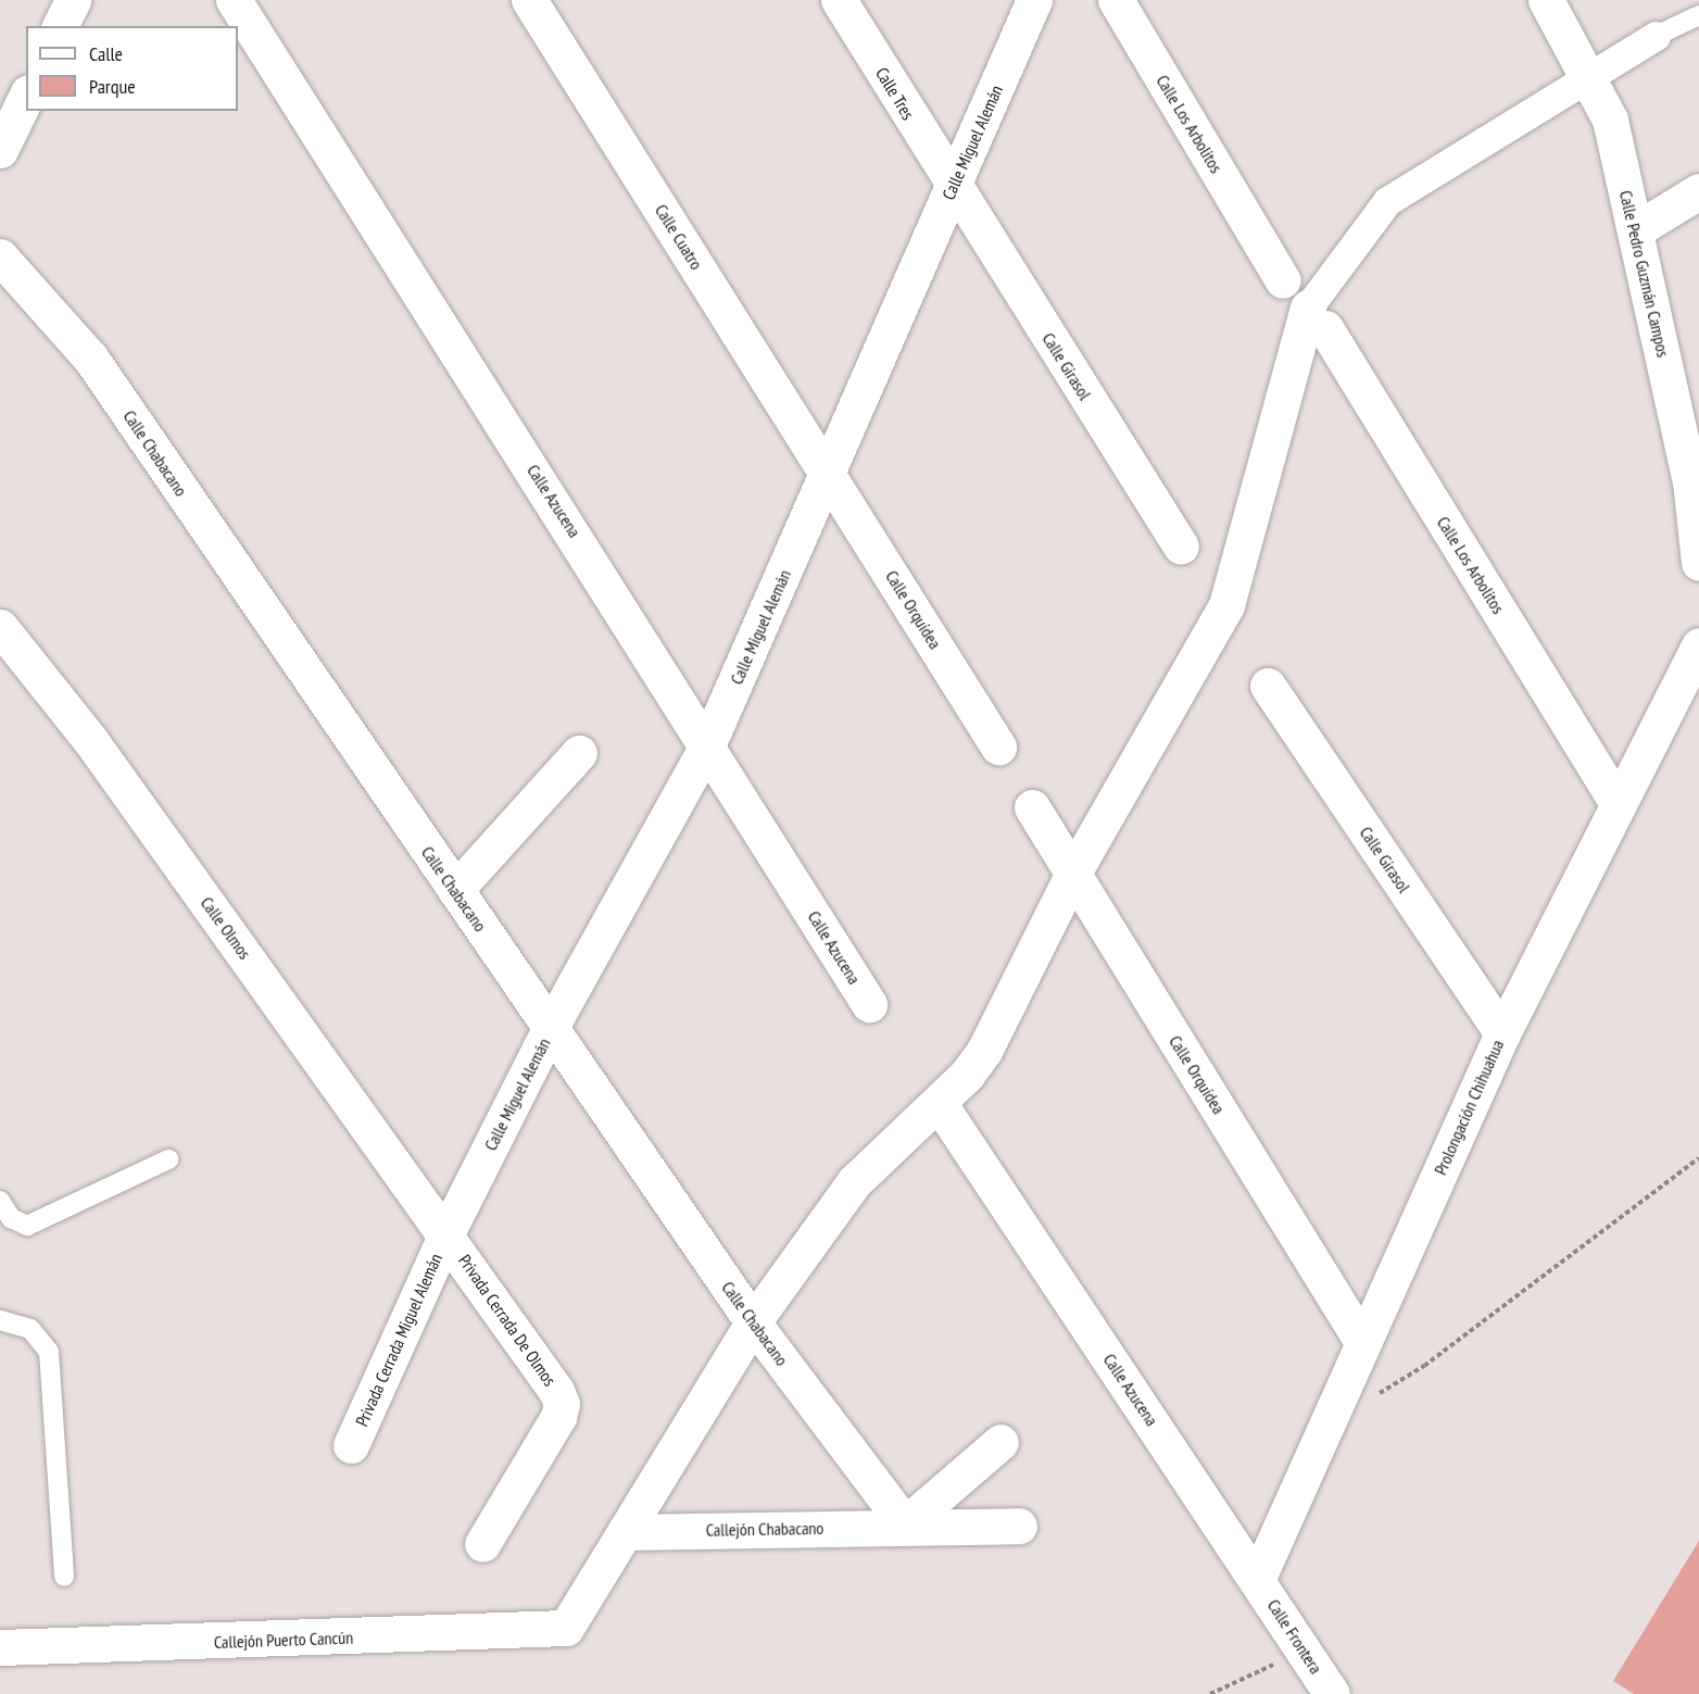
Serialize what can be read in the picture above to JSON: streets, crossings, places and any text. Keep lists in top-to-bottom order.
{
  "streets": {
    "street": [
      "Calle Tres",
      "Calle Los Arbolitos",
      "Calle Miguel Alemán",
      "Calle Cuatro",
      "Calle Pedro Guzmán Campos",
      "Calle Girasol",
      "Calle Chabacano",
      "Calle Azucena",
      "Calle Orquídea",
      "Calle Olmos",
      "Prolongación Chihuahua",
      "Privada Cerrada De Olmos",
      "Privada Cerrada Miguel Alemán",
      "Callejón Chabacano",
      "Calle Frontera",
      "Callejón Puerto Cancún"
    ]
  },
  "crossings": [
    ["Calle Tres", "Calle Miguel Alemán"],
    ["Calle Tres", "Calle Girasol"],
    ["Calle Los Arbolitos", "Prolongación Chihuahua"],
    ["Calle Miguel Alemán", "Calle Cuatro"],
    ["Calle Miguel Alemán", "Calle Girasol"],
    ["Calle Miguel Alemán", "Calle Chabacano"],
    ["Calle Miguel Alemán", "Calle Azucena"],
    ["Calle Miguel Alemán", "Calle Orquídea"],
    ["Calle Miguel Alemán", "Calle Olmos"],
    ["Calle Miguel Alemán", "Privada Cerrada De Olmos"],
    ["Calle Miguel Alemán", "Privada Cerrada Miguel Alemán"],
    ["Calle Cuatro", "Calle Orquídea"],
    ["Calle Girasol", "Prolongación Chihuahua"],
    ["Calle Chabacano", "Callejón Chabacano"],
    ["Calle Azucena", "Prolongación Chihuahua"],
    ["Calle Azucena", "Calle Frontera"],
    ["Calle Orquídea", "Prolongación Chihuahua"],
    ["Calle Olmos", "Privada Cerrada De Olmos"],
    ["Calle Olmos", "Privada Cerrada Miguel Alemán"],
    ["Prolongación Chihuahua", "Calle Frontera"],
    ["Privada Cerrada De Olmos", "Privada Cerrada Miguel Alemán"],
    ["Callejón Chabacano", "Callejón Puerto Cancún"]
  ],
  "legend": ["Calle", "Parque"]
}
